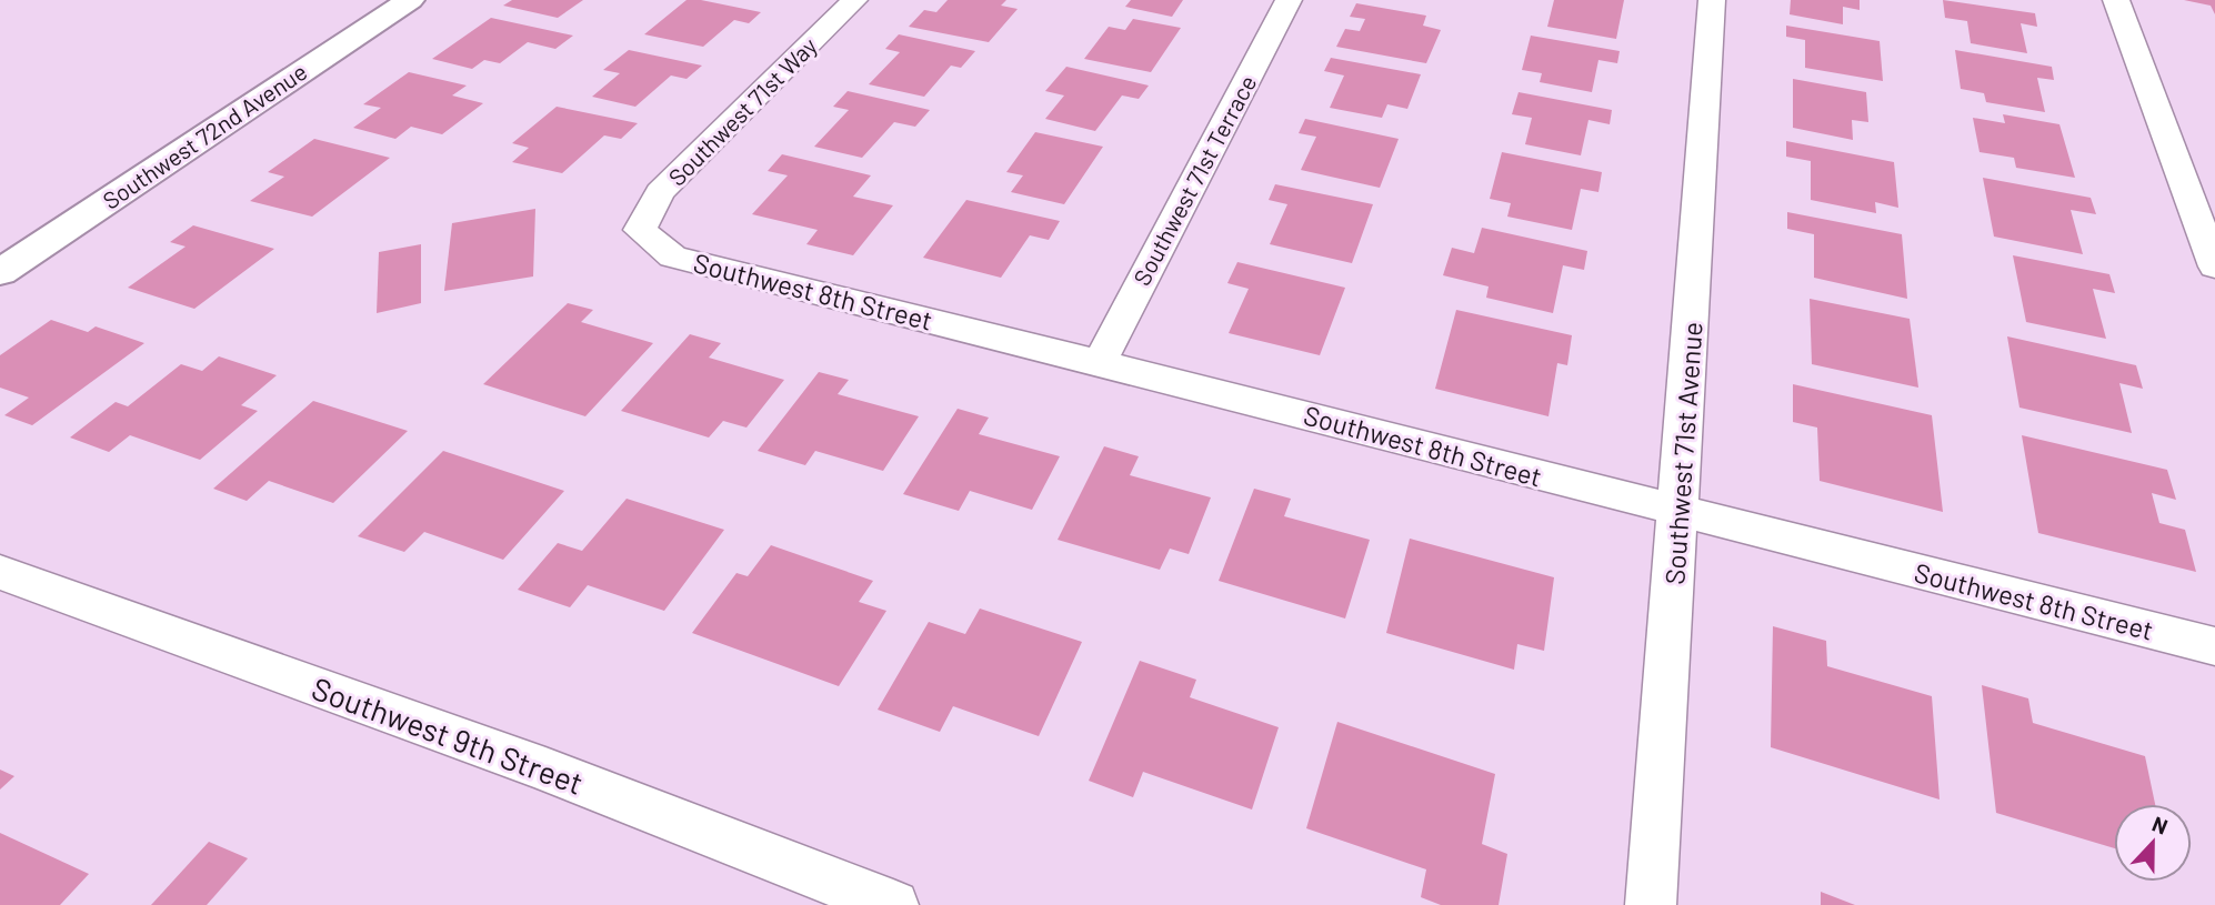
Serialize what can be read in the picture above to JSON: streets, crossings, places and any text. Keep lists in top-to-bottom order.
{
  "streets": {
    "street": [
      "Southwest 71st Way",
      "Southwest 72nd Avenue",
      "Southwest 71st Terrace",
      "Southwest 8th Street",
      "Southwest 71st Avenue",
      "Southwest 9th Street"
    ]
  },
  "crossings": [
    ["Southwest 71st Way", "Southwest 8th Street"],
    ["Southwest 71st Terrace", "Southwest 8th Street"],
    ["Southwest 8th Street", "Southwest 71st Avenue"]
  ],
  "north": "top"
}
